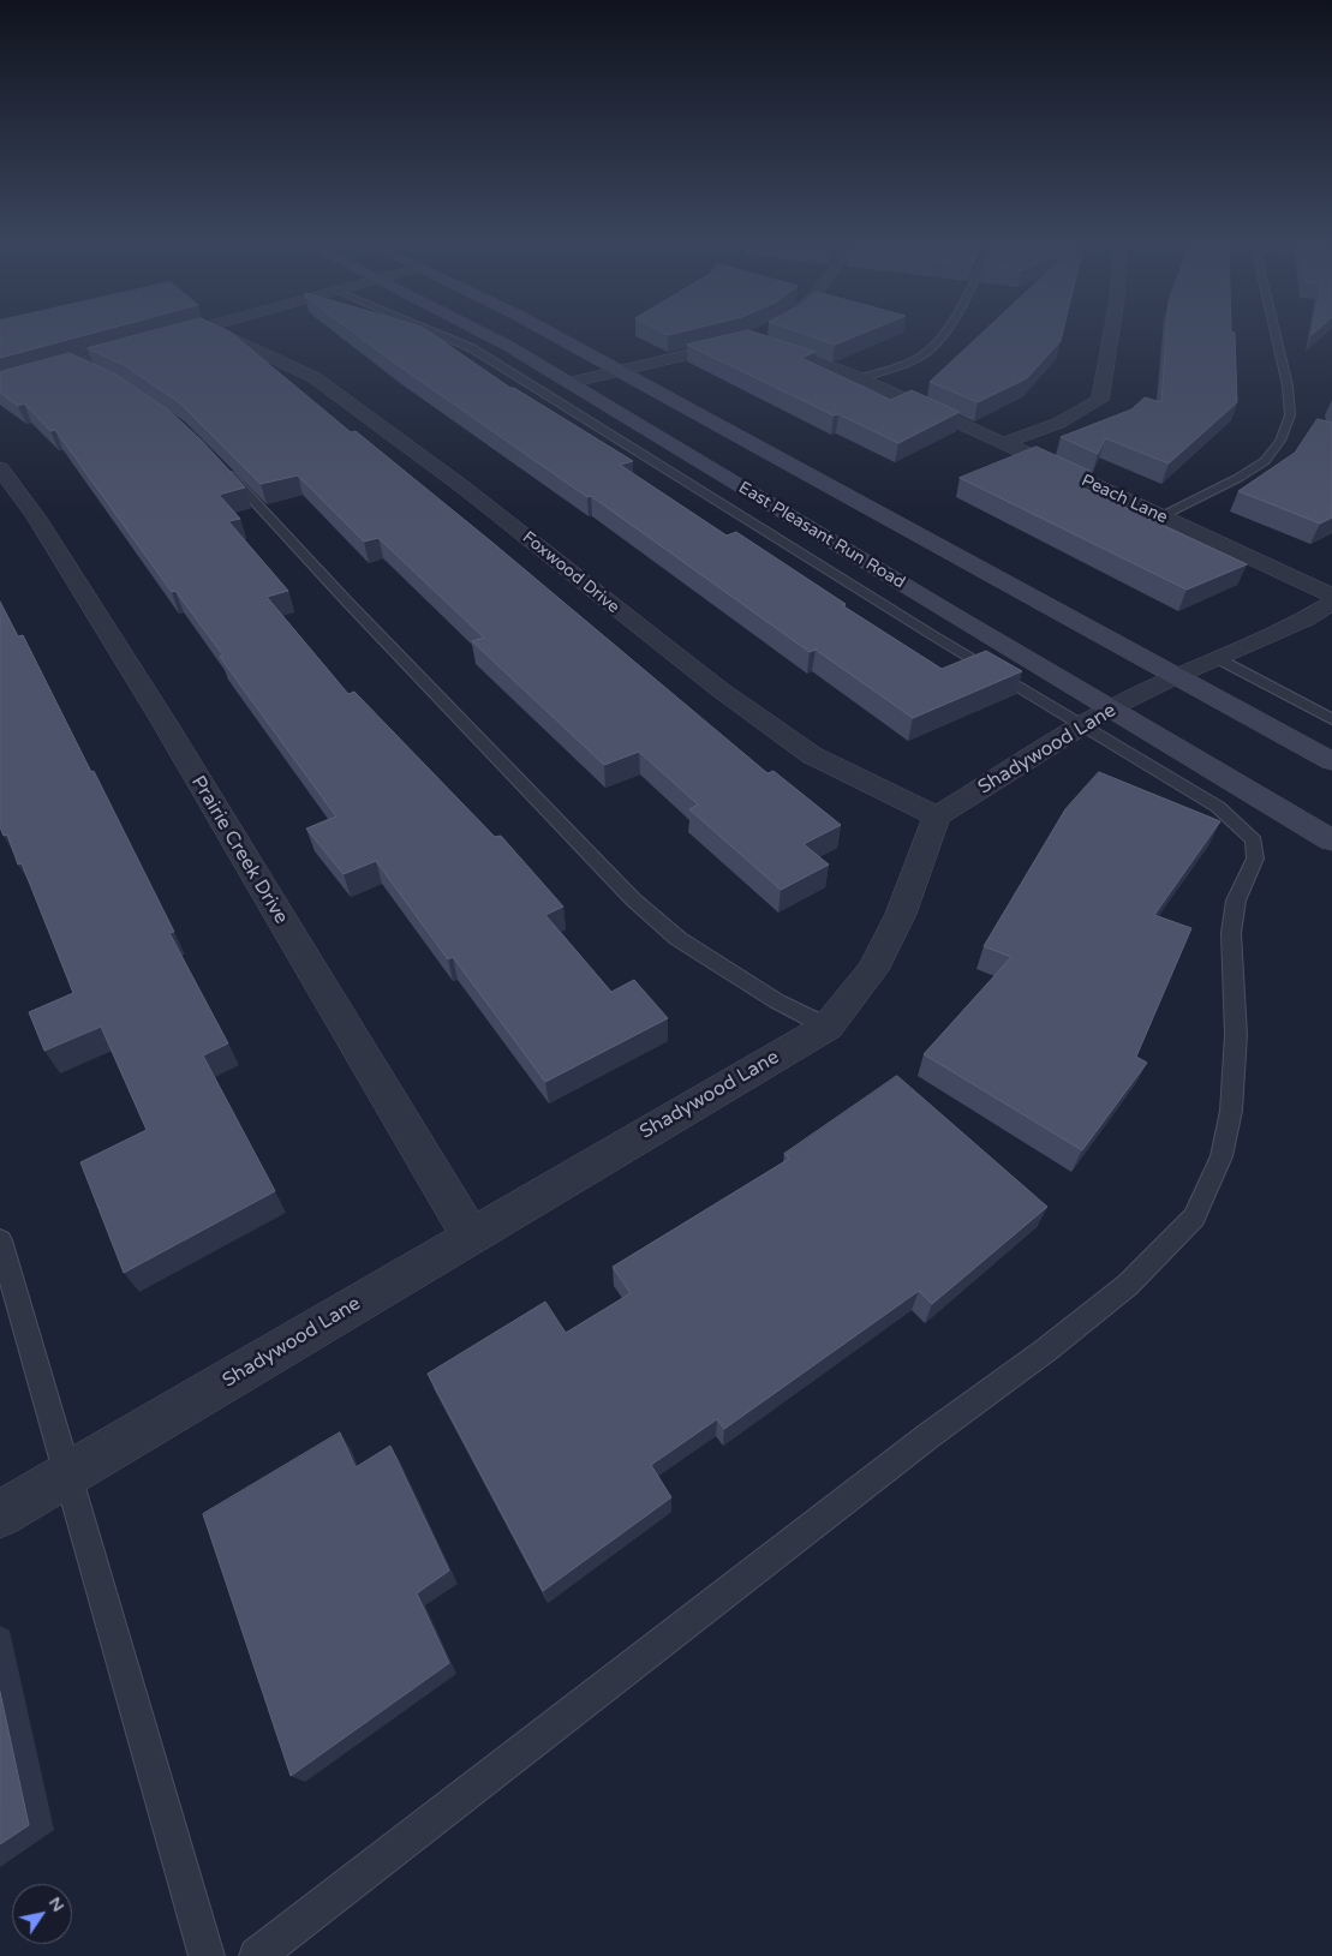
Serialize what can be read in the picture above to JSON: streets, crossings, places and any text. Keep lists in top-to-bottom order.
{
  "streets": {
    "main road": ["East Pleasant Run Road"],
    "street": [
      "Peach Lane",
      "Foxwood Drive",
      "Shadywood Lane",
      "Prairie Creek Drive"
    ]
  },
  "crossings": [
    ["East Pleasant Run Road", "Shadywood Lane"],
    ["Foxwood Drive", "Shadywood Lane"],
    ["Shadywood Lane", "Prairie Creek Drive"]
  ],
  "north": "top right"
}
